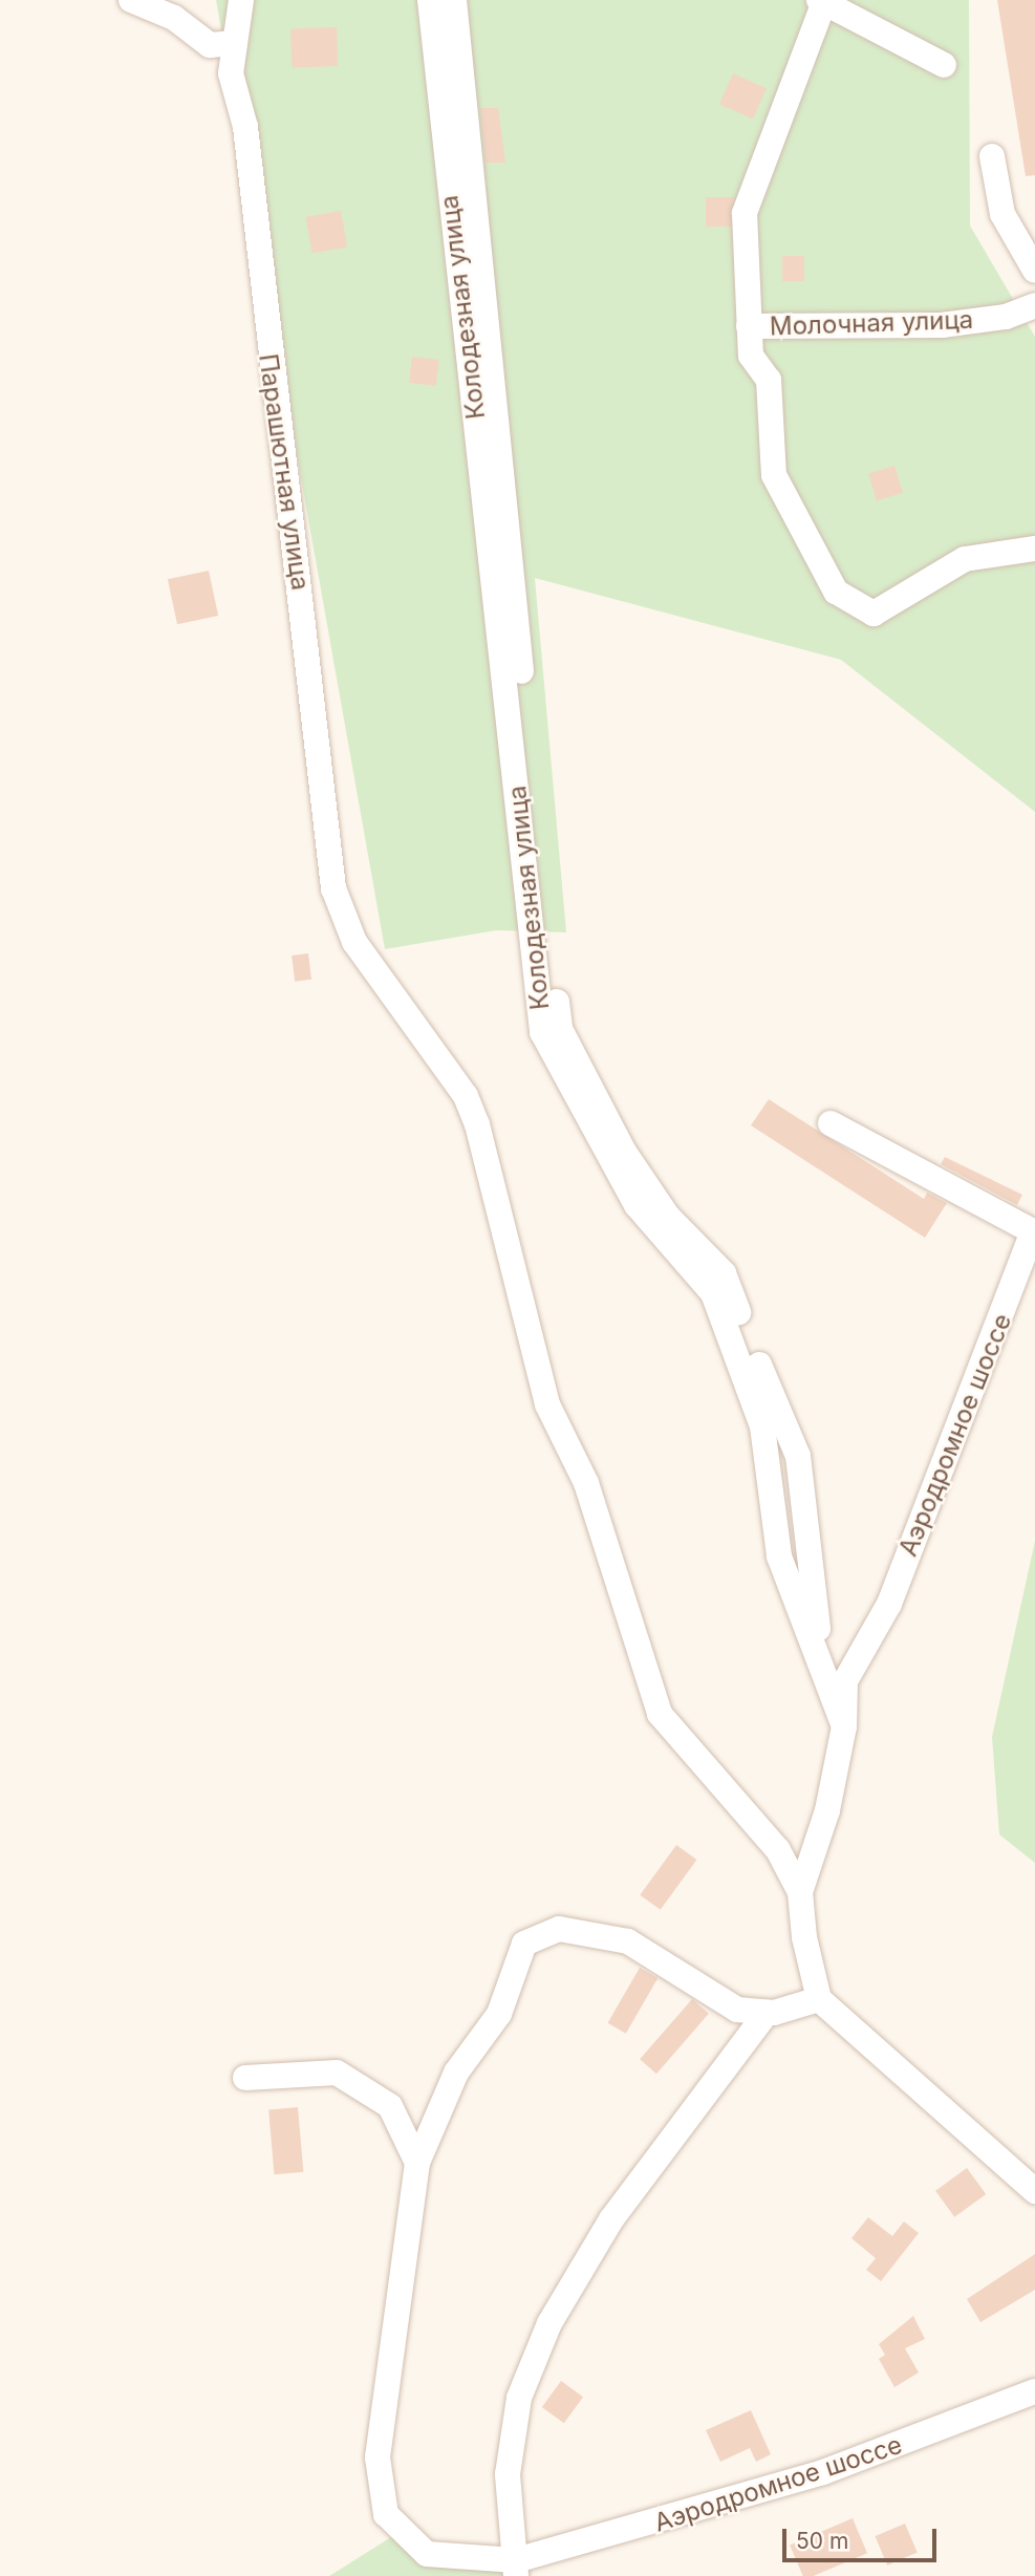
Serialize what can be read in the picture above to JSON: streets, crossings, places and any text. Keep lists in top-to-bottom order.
{
  "streets": {
    "street": [
      "Колодезная улица",
      "Молочная улица",
      "Парашютная улица",
      "Аэродромное шоссе"
    ]
  },
  "crossings": [
    ["Колодезная улица", "Аэродромное шоссе"],
    ["Парашютная улица", "Аэродромное шоссе"]
  ],
  "scale_bar": "50 m"
}
